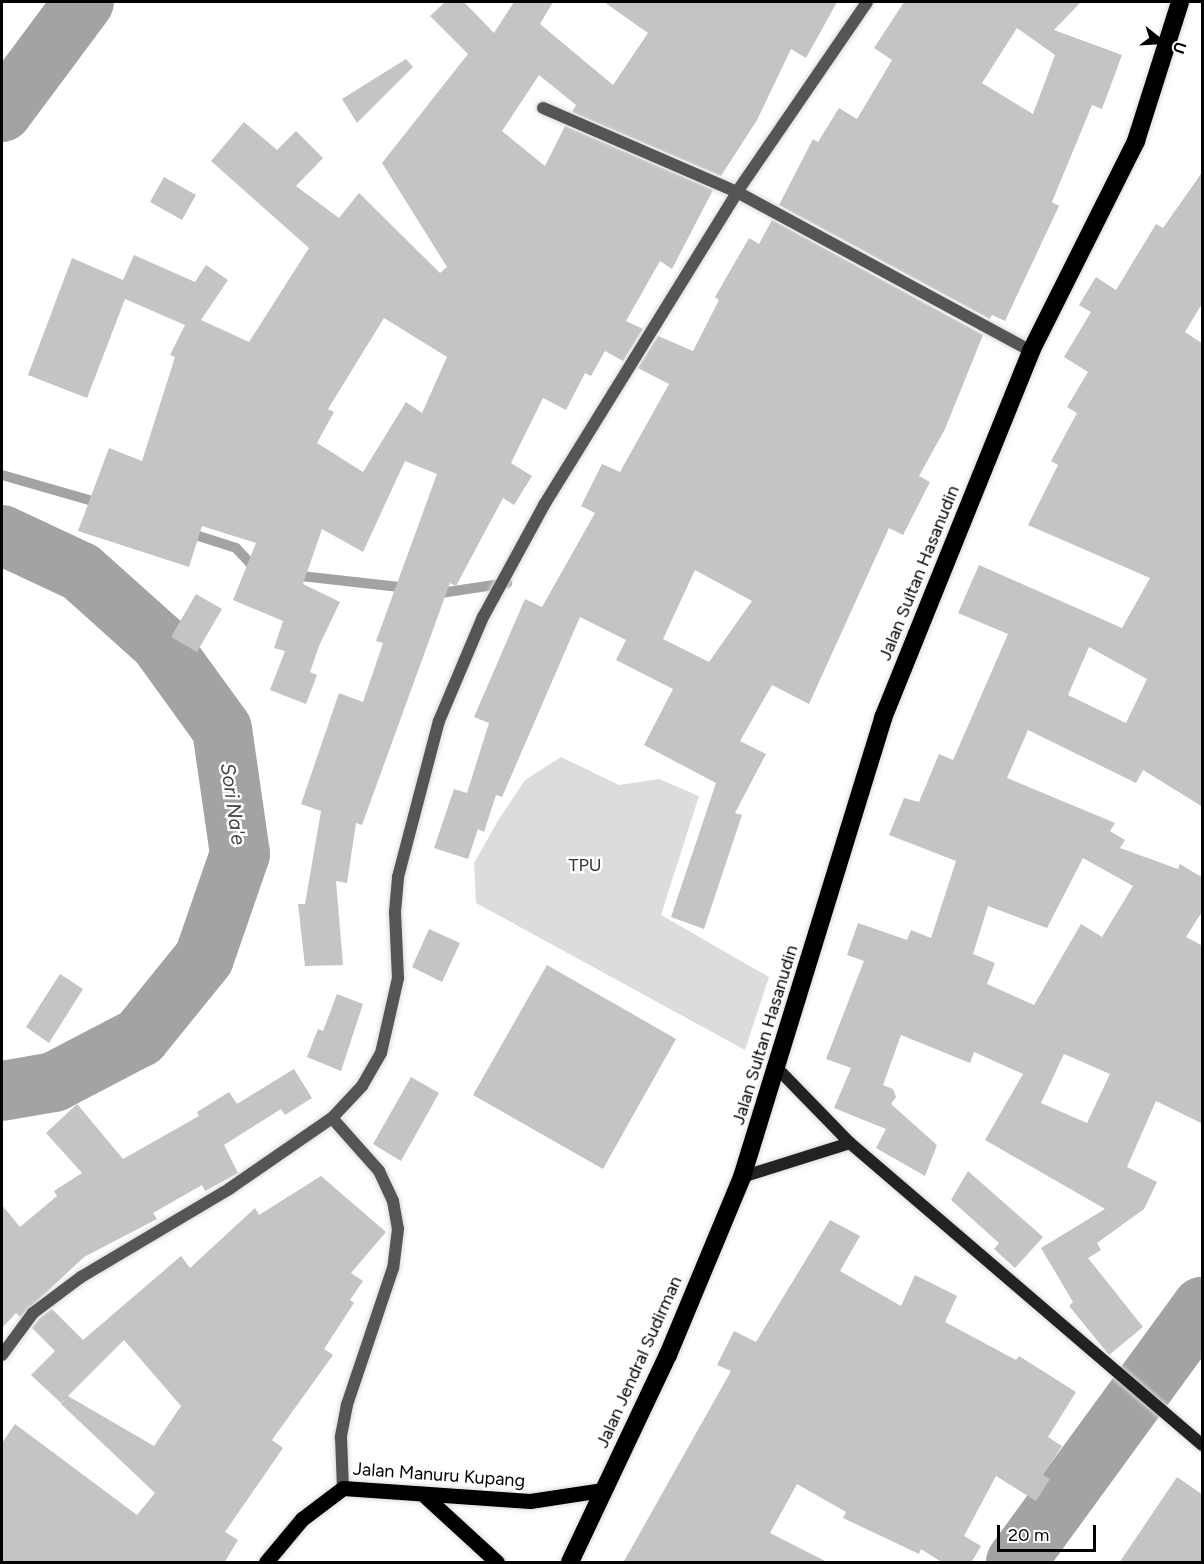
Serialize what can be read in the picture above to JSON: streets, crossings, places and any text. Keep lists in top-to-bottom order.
{
  "streets": {
    "highway": ["Jalan Sultan Hasanudin", "Jalan Jendral Sudirman"],
    "main road": ["Jalan Manuru Kupang"]
  },
  "crossings": [
    ["Jalan Sultan Hasanudin", "Jalan Jendral Sudirman"],
    ["Jalan Jendral Sudirman", "Jalan Manuru Kupang"]
  ],
  "water": ["Sori Na'e"],
  "parks": ["TPU"],
  "scale_bar": "20 m",
  "north": "right"
}
